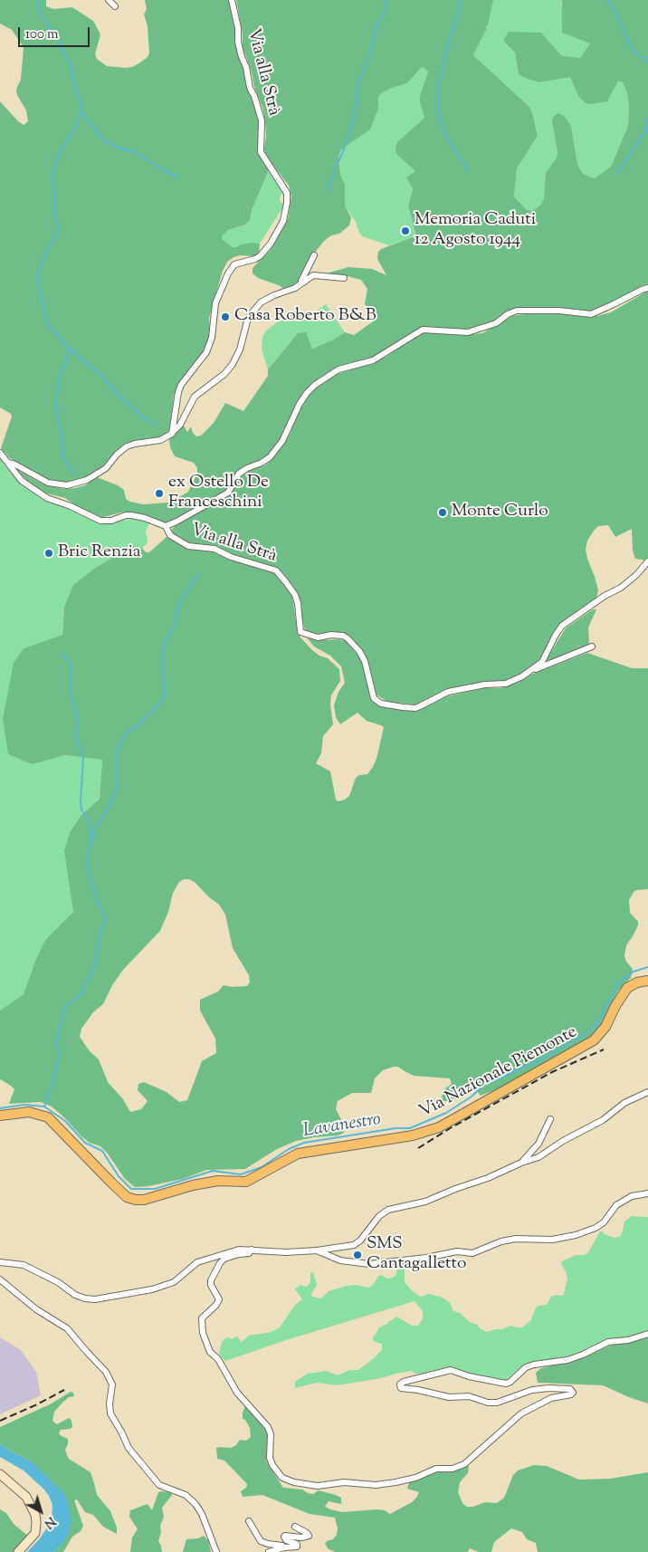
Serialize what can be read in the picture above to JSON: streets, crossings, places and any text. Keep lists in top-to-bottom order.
{
  "streets": {
    "main road": ["Via Nazionale Piemonte"],
    "street": ["Via alla Strà"]
  },
  "water": ["Lavanestro"],
  "places": [
    "Memoria Caduti 12 Agosto 1944",
    "Casa Roberto B&B",
    "ex Ostello De Franceschini",
    "Monte Curlo",
    "Bric Renzia",
    "SMS Cantagalletto"
  ],
  "scale_bar": "100 m",
  "north": "bottom right"
}
